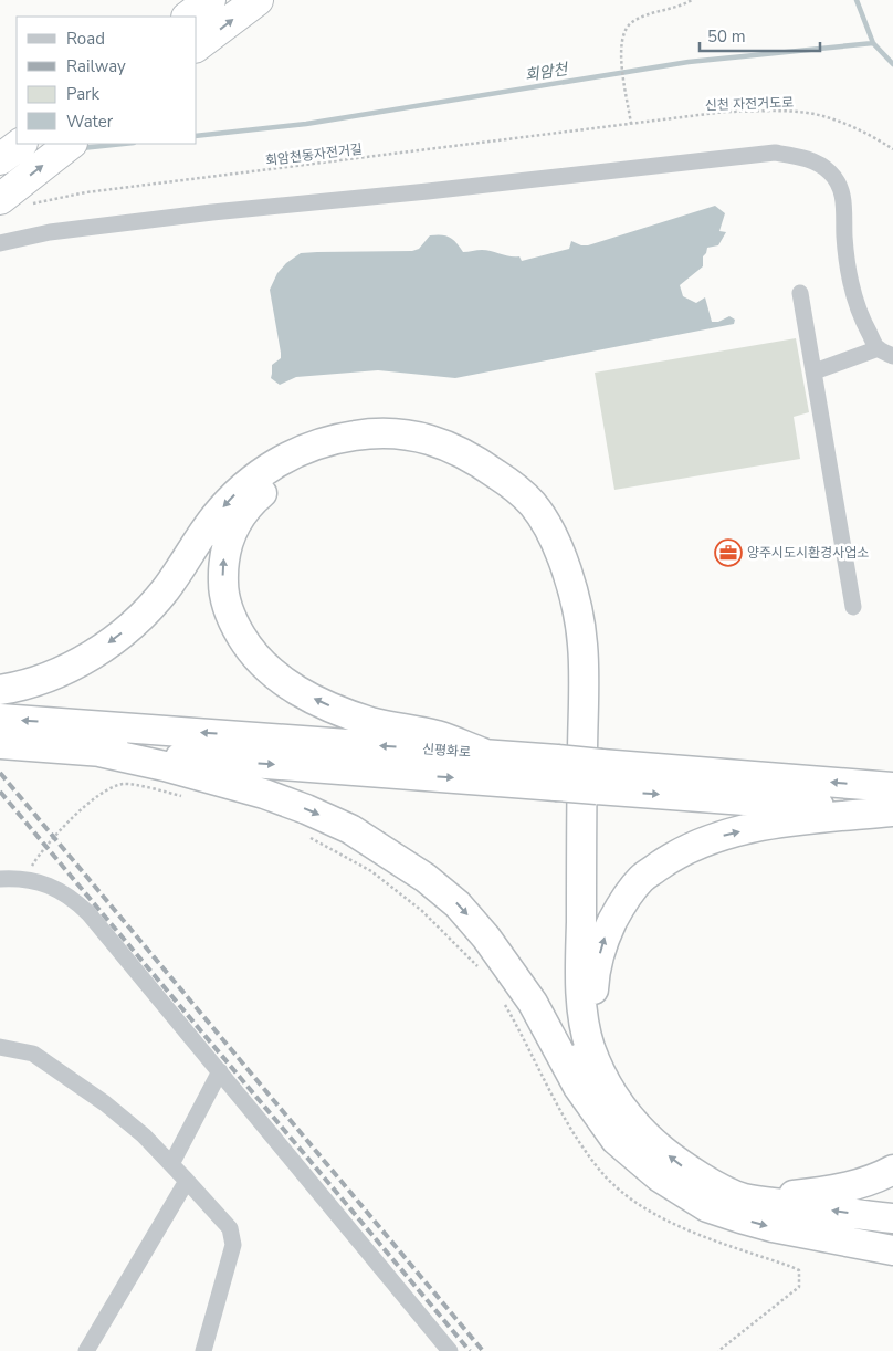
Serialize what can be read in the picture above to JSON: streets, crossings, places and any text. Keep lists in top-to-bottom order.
{
  "streets": {
    "highway": ["신평화로"],
    "path": ["신천 자전거도로", "회암천동자전거길"]
  },
  "crossings": [
    ["신천 자전거도로", "회암천동자전거길"]
  ],
  "water": ["회암천"],
  "places": {
    "office": ["양주시도시환경사업소"]
  },
  "legend": [
    "Road",
    "Railway",
    "Park",
    "Water"
  ],
  "scale_bar": "50 m"
}
